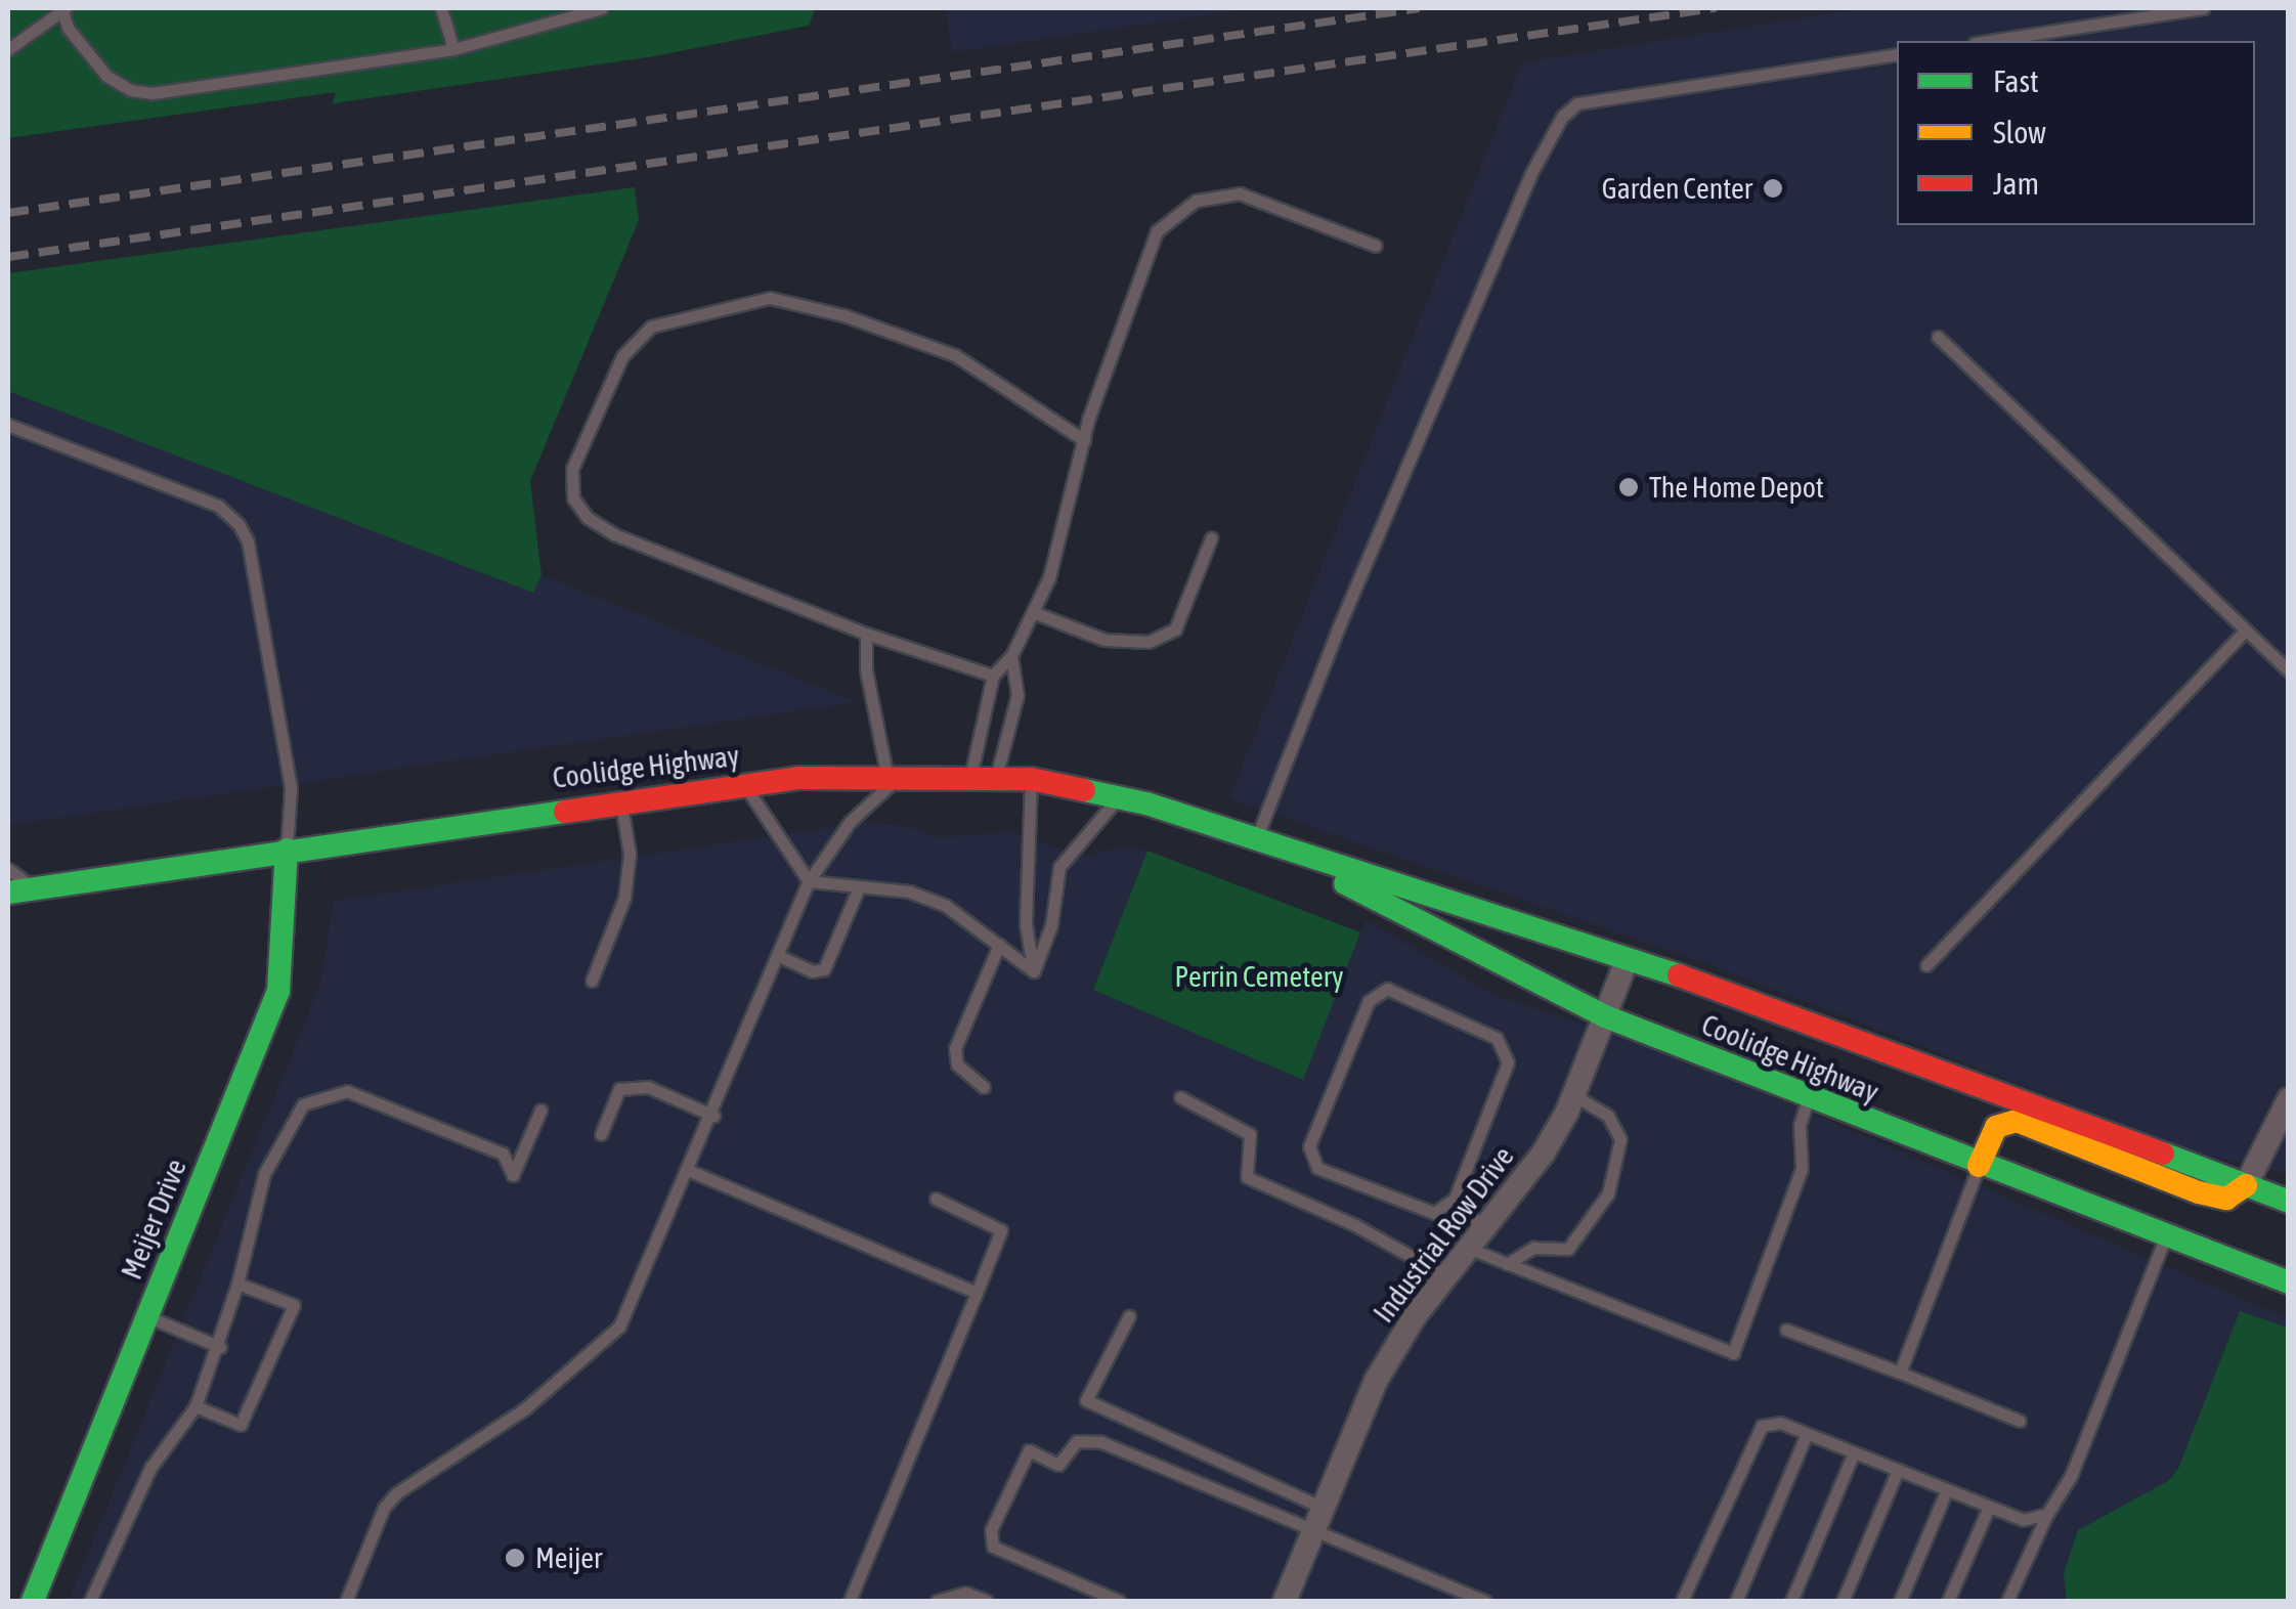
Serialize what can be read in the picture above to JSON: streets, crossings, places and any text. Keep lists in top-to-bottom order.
{
  "streets": {
    "main road": ["Coolidge Highway", "Meijer Drive"],
    "street": ["Industrial Row Drive"]
  },
  "crossings": [
    ["Coolidge Highway", "Meijer Drive"],
    ["Coolidge Highway", "Industrial Row Drive"]
  ],
  "parks": ["Perrin Cemetery"],
  "places": ["Garden Center", "The Home Depot", "Meijer"],
  "legend": ["Fast", "Slow", "Jam"]
}
